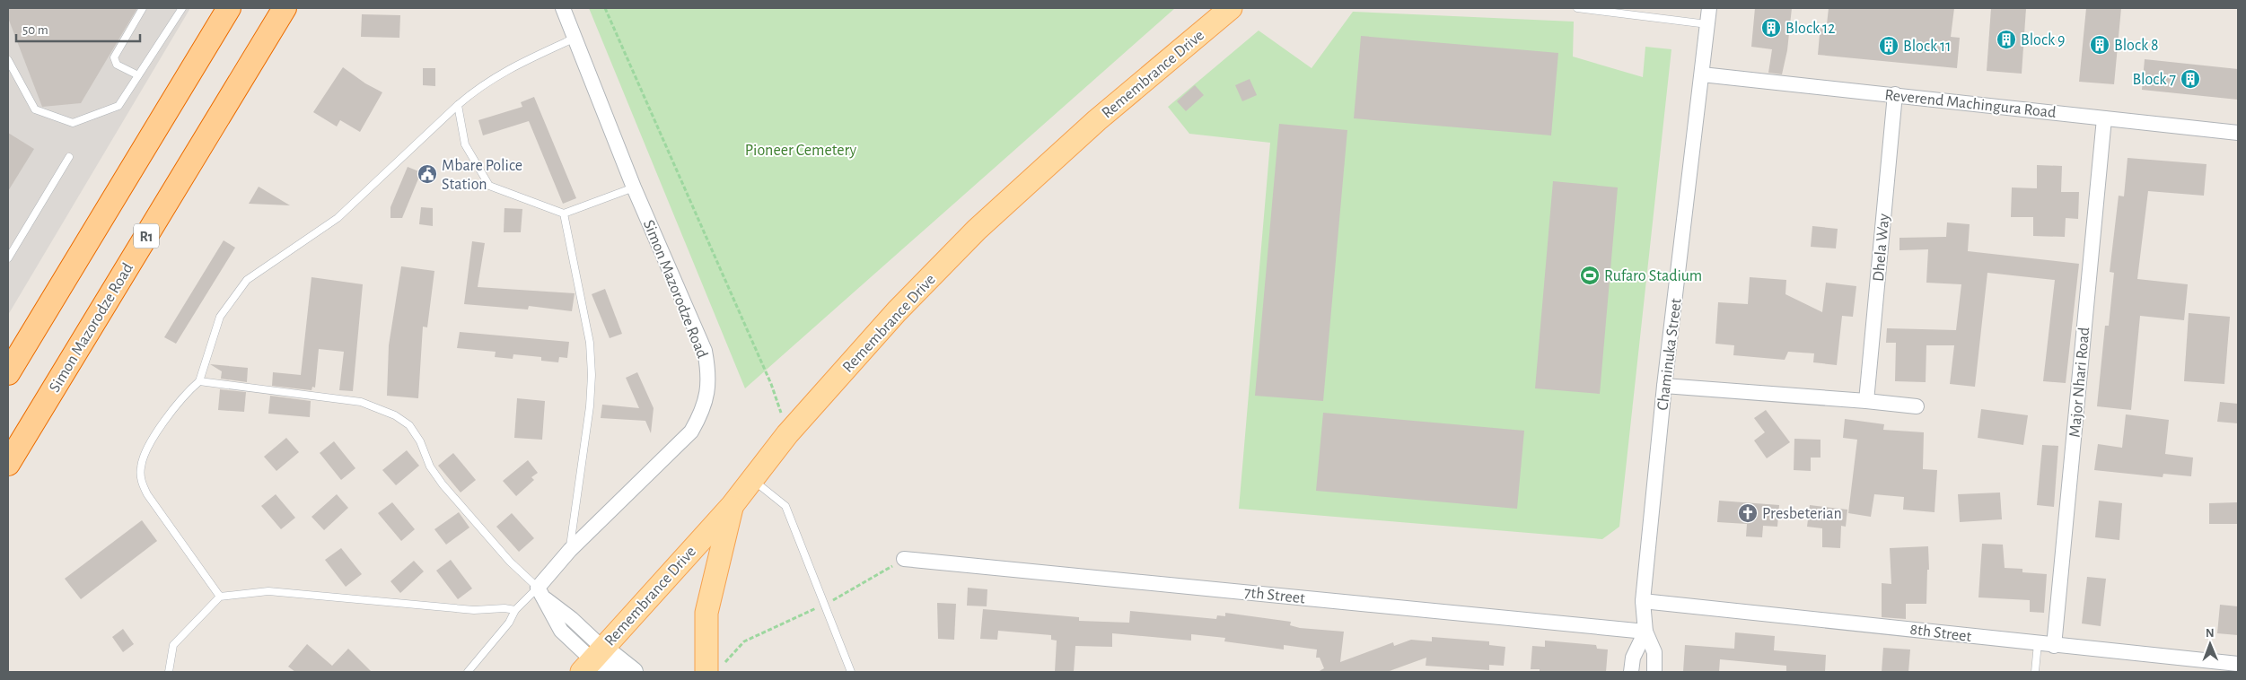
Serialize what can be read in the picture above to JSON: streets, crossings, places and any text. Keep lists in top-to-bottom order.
{
  "streets": {
    "highway": ["R1", "Simon Mazorodze Road"],
    "main road": ["Remembrance Drive"],
    "street": [
      "Reverend Machingura Road",
      "Dhela Way",
      "Chaminuka Street",
      "Major Nhari Road",
      "7th Street",
      "8th Street"
    ]
  },
  "crossings": [
    ["Reverend Machingura Road", "Dhela Way"],
    ["Reverend Machingura Road", "Chaminuka Street"],
    ["Reverend Machingura Road", "Major Nhari Road"],
    ["Chaminuka Street", "7th Street"],
    ["Chaminuka Street", "8th Street"],
    ["Major Nhari Road", "8th Street"]
  ],
  "parks": ["Pioneer Cemetery"],
  "places": {
    "building": [
      "Block 12",
      "Block 9",
      "Block 8",
      "Block 11",
      "Block 7"
    ],
    "public building": ["Mbare Police Station"],
    "sports": ["Rufaro Stadium"],
    "church": ["Presbeterian"]
  },
  "scale_bar": "50 m",
  "north": "top"
}
